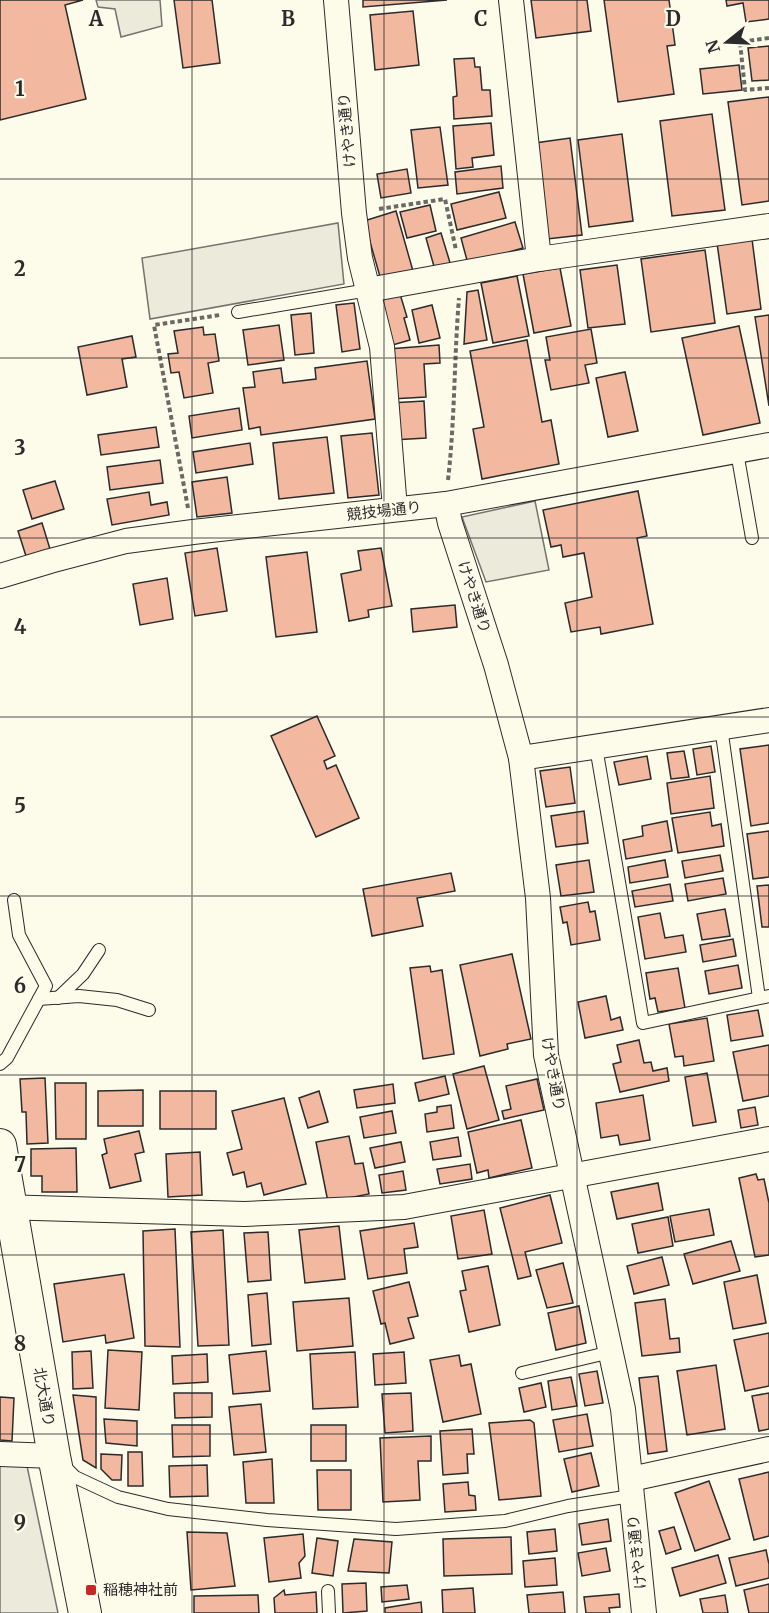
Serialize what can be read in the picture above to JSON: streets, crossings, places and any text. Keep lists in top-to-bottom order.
{
  "streets": {
    "street": ["けやき通り", "競技場通り", "北大通り"]
  },
  "crossings": [
    ["けやき通り", "競技場通り"]
  ],
  "places": {
    "transit": ["稲穂神社前"]
  },
  "north": "left",
  "grid": {
    "columns": [
      "A",
      "B",
      "C",
      "D"
    ],
    "rows": [
      "1",
      "2",
      "3",
      "4",
      "5",
      "6",
      "7",
      "8",
      "9"
    ]
  }
}
